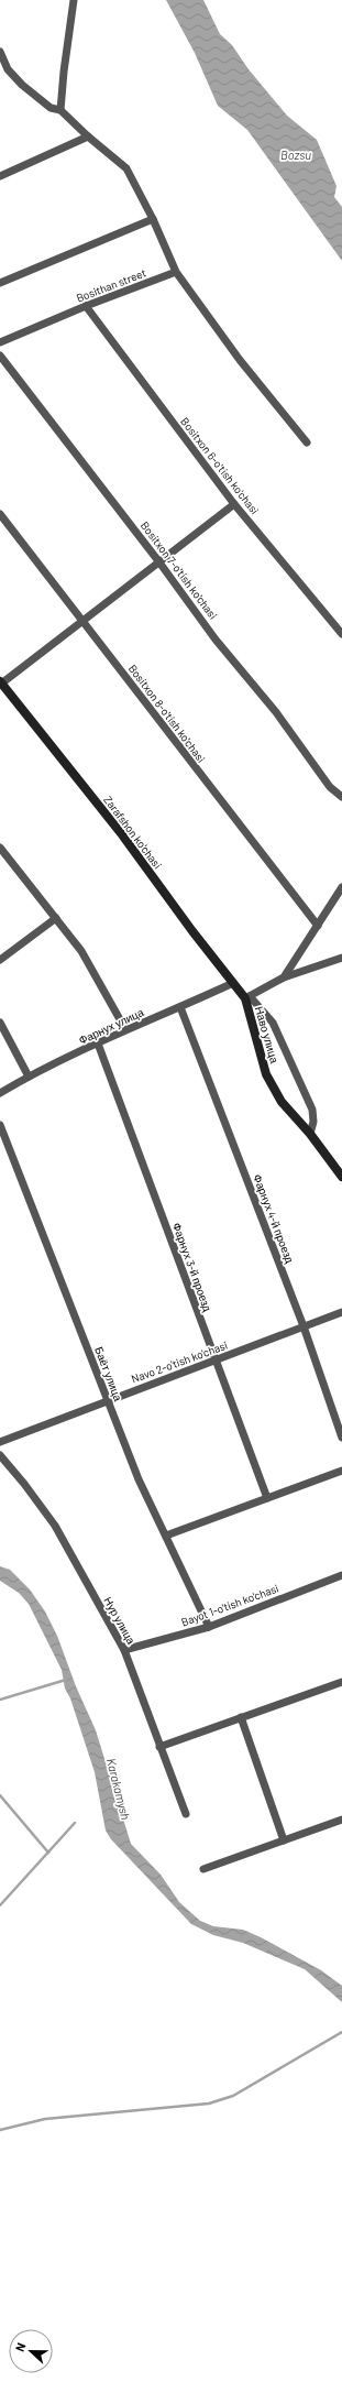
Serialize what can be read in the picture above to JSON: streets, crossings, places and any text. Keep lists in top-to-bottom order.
{
  "streets": {
    "street": [
      "Bosithan street",
      "Bositxon 6-o'tish ko'chasi",
      "Bositxon 7-o'tish ko'chasi",
      "Bositxon 8-o'tish ko'chasi",
      "Zarafshon ko'chasi",
      "Фарнух улица",
      "Наво улица",
      "Фарнух 4-й проезд",
      "Фарнух 3-й проезд",
      "Navo 2-o'tish ko'chasi",
      "Баёт улица",
      "Bayot 1-o'tish ko'chasi",
      "Нур улица"
    ]
  },
  "crossings": [
    ["Bosithan street", "Bositxon 6-o'tish ko'chasi"],
    ["Bositxon 8-o'tish ko'chasi", "Наво улица"],
    ["Zarafshon ko'chasi", "Фарнух улица"],
    ["Zarafshon ko'chasi", "Наво улица"],
    ["Фарнух улица", "Фарнух 4-й проезд"],
    ["Фарнух улица", "Фарнух 3-й проезд"],
    ["Фарнух 4-й проезд", "Navo 2-o'tish ko'chasi"],
    ["Фарнух 3-й проезд", "Navo 2-o'tish ko'chasi"],
    ["Navo 2-o'tish ko'chasi", "Баёт улица"],
    ["Баёт улица", "Bayot 1-o'tish ko'chasi"],
    ["Bayot 1-o'tish ko'chasi", "Нур улица"]
  ],
  "water": ["Bozsu", "Karakamysh"],
  "north": "left"
}
